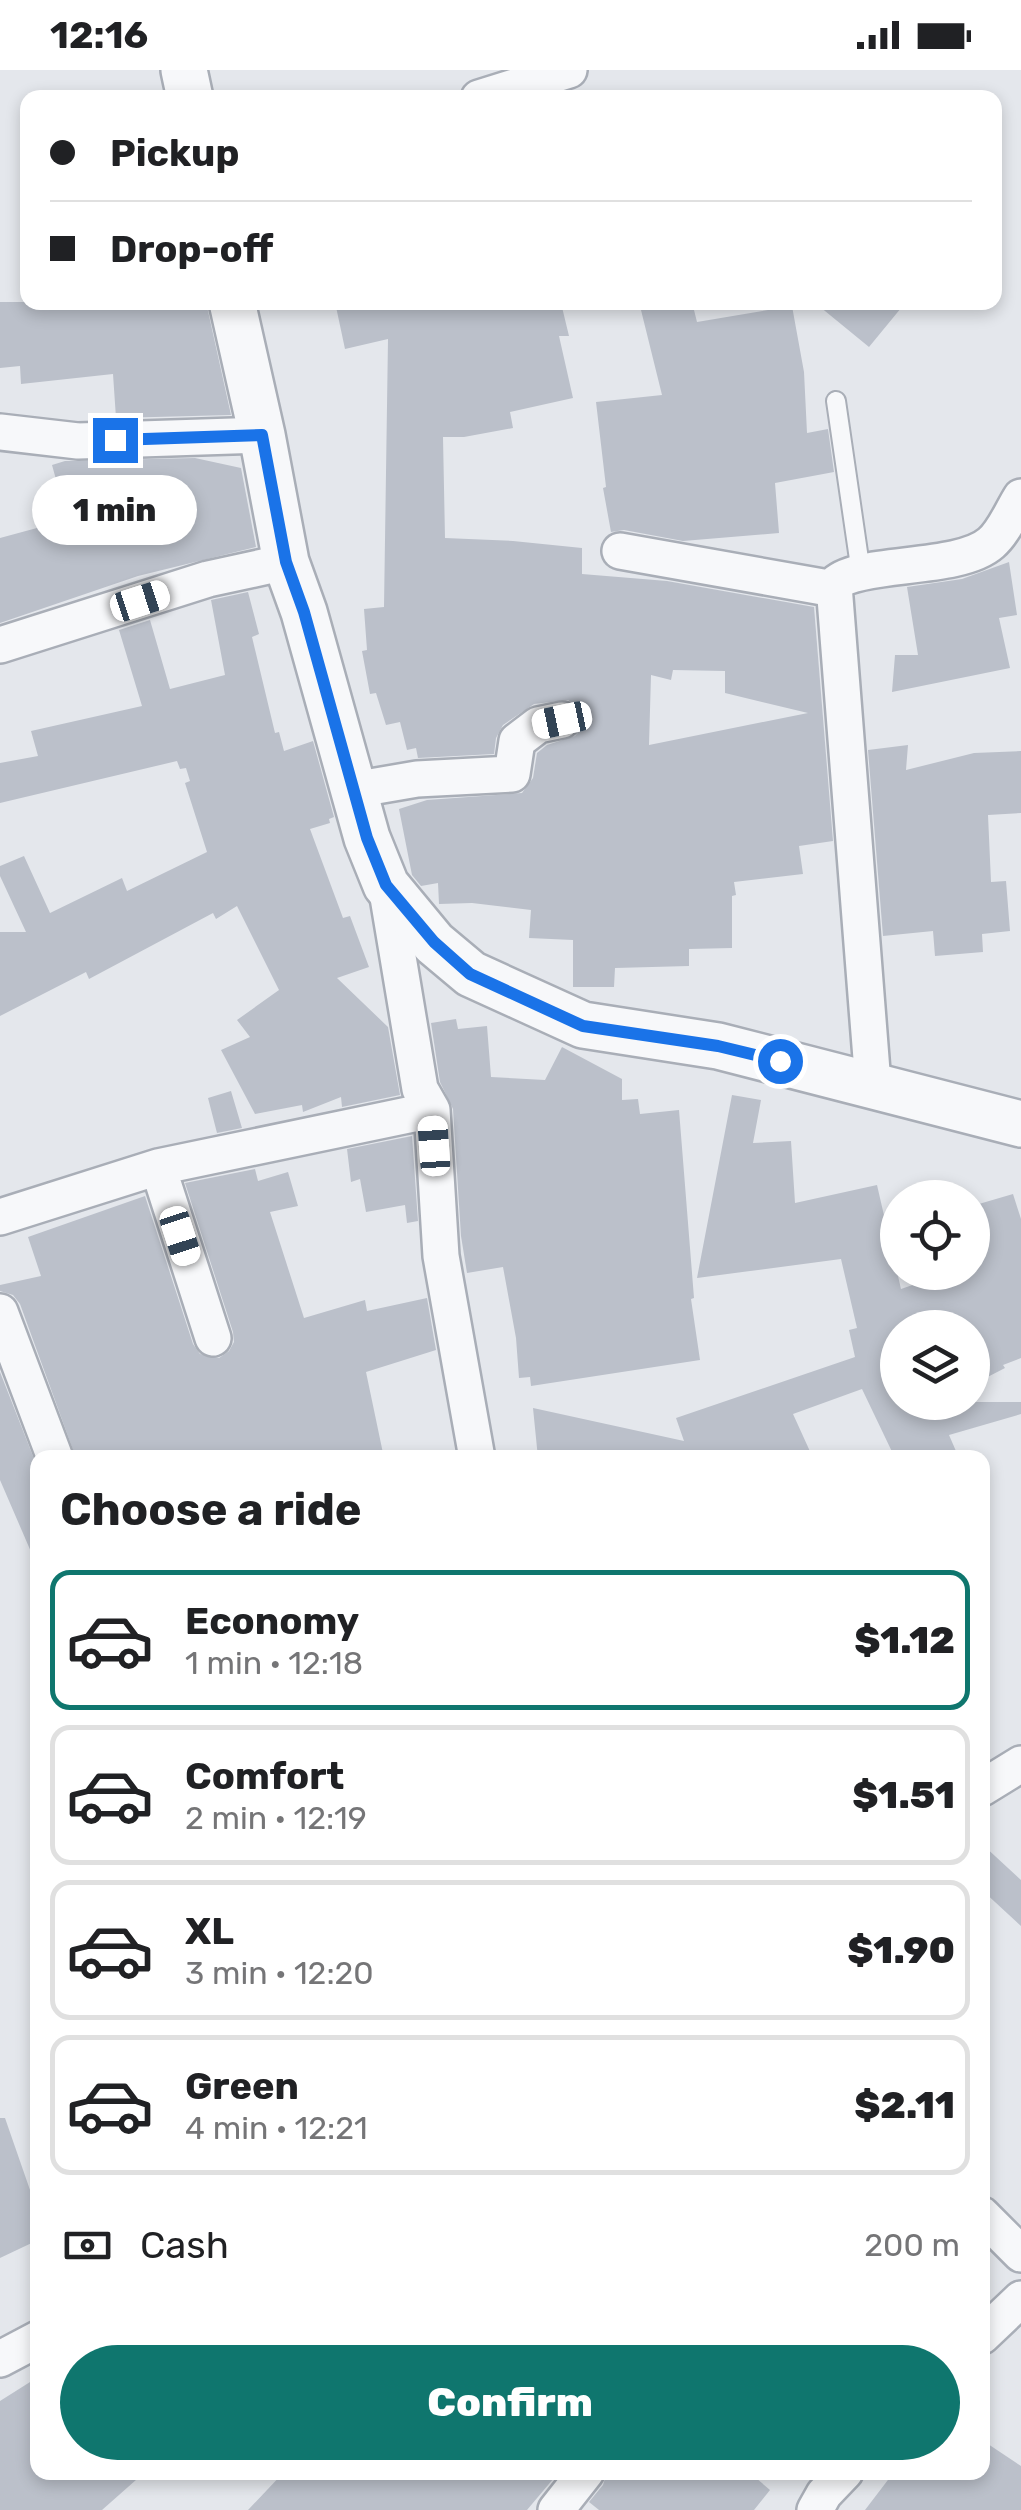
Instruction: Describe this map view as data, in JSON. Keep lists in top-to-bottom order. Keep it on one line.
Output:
{"page":{"status":"12:16","banner":["Pickup","Drop-off"],"bubble":"1 min","heading":"Choose a ride","list":[{"name":"Economy","note":"1 min · 12:18","value":"$1.12"},{"name":"Comfort","note":"2 min · 12:19","value":"$1.51"},{"name":"XL","note":"3 min · 12:20","value":"$1.90"},{"name":"Green","note":"4 min · 12:21","value":"$2.11"}],"pay":["Cash","200 m"],"buttons":"Confirm"}}
